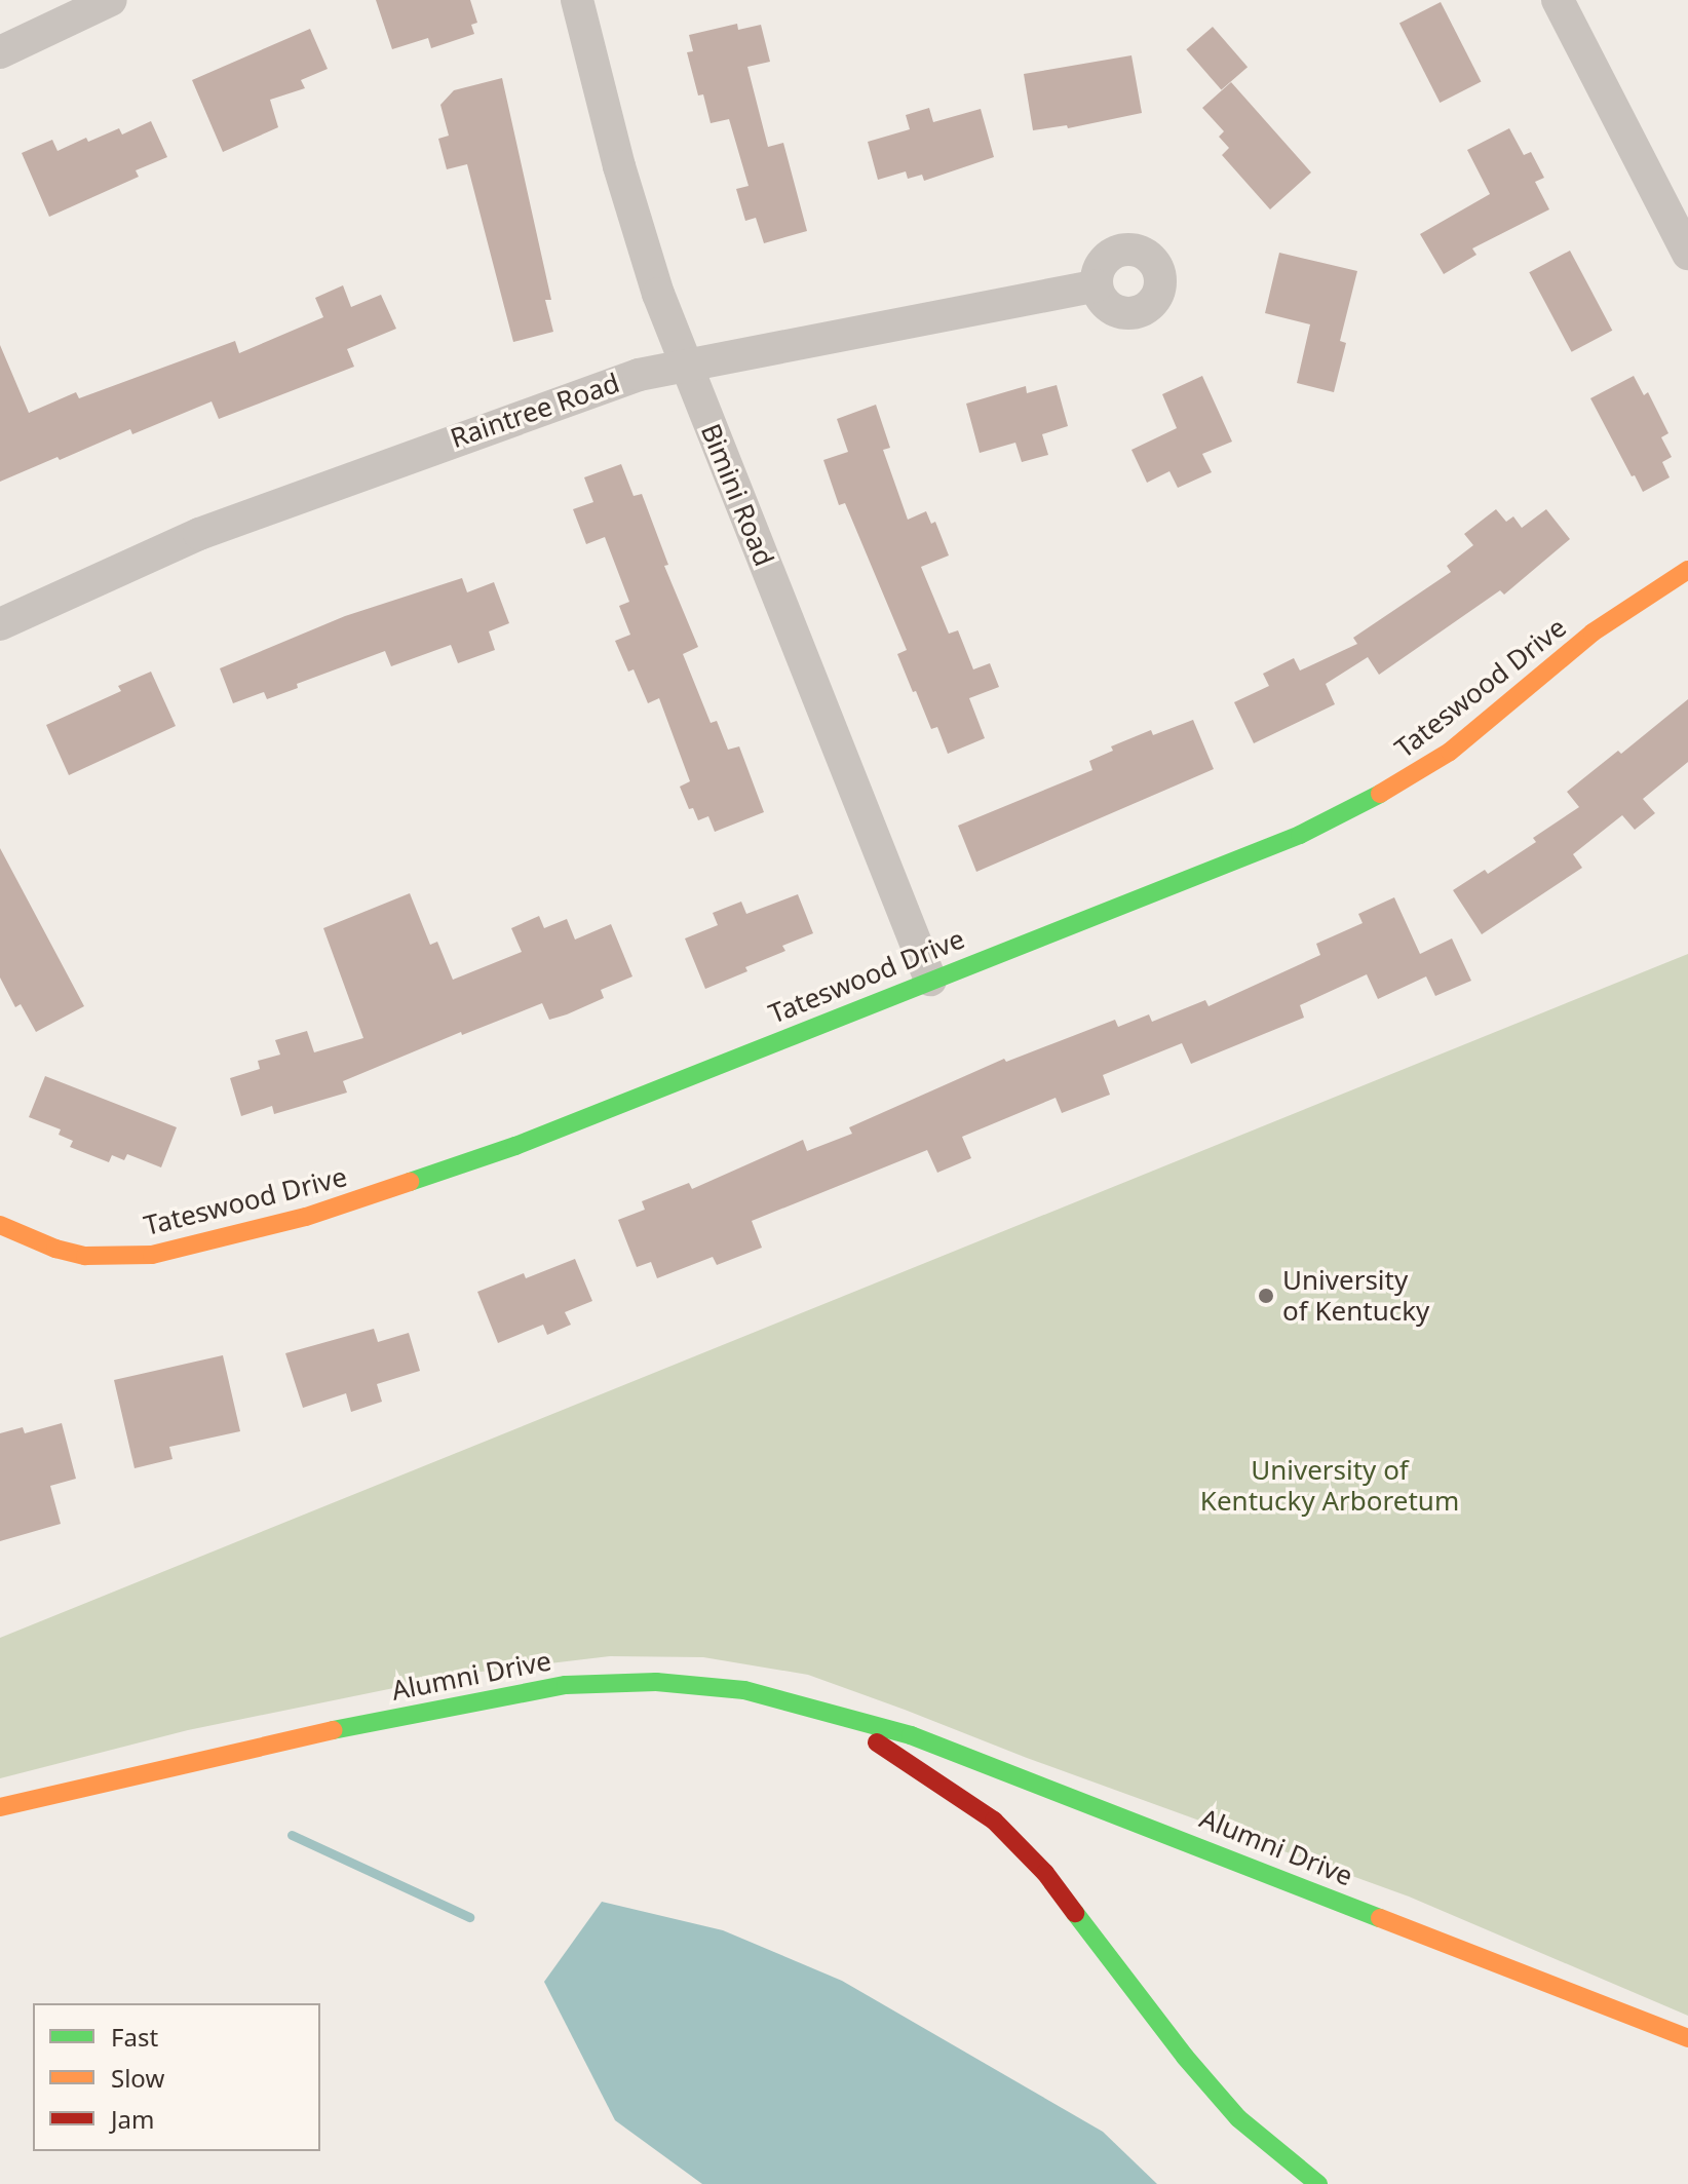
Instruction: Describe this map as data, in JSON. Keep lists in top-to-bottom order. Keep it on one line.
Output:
{"streets":{"main road":["Tateswood Drive","Alumni Drive"],"street":["Raintree Road","Bimini Road"]},"crossings":[["Raintree Road","Bimini Road"],["Bimini Road","Tateswood Drive"]],"parks":["University of Kentucky Arboretum"],"places":["University of Kentucky"],"legend":["Fast","Slow","Jam"]}
